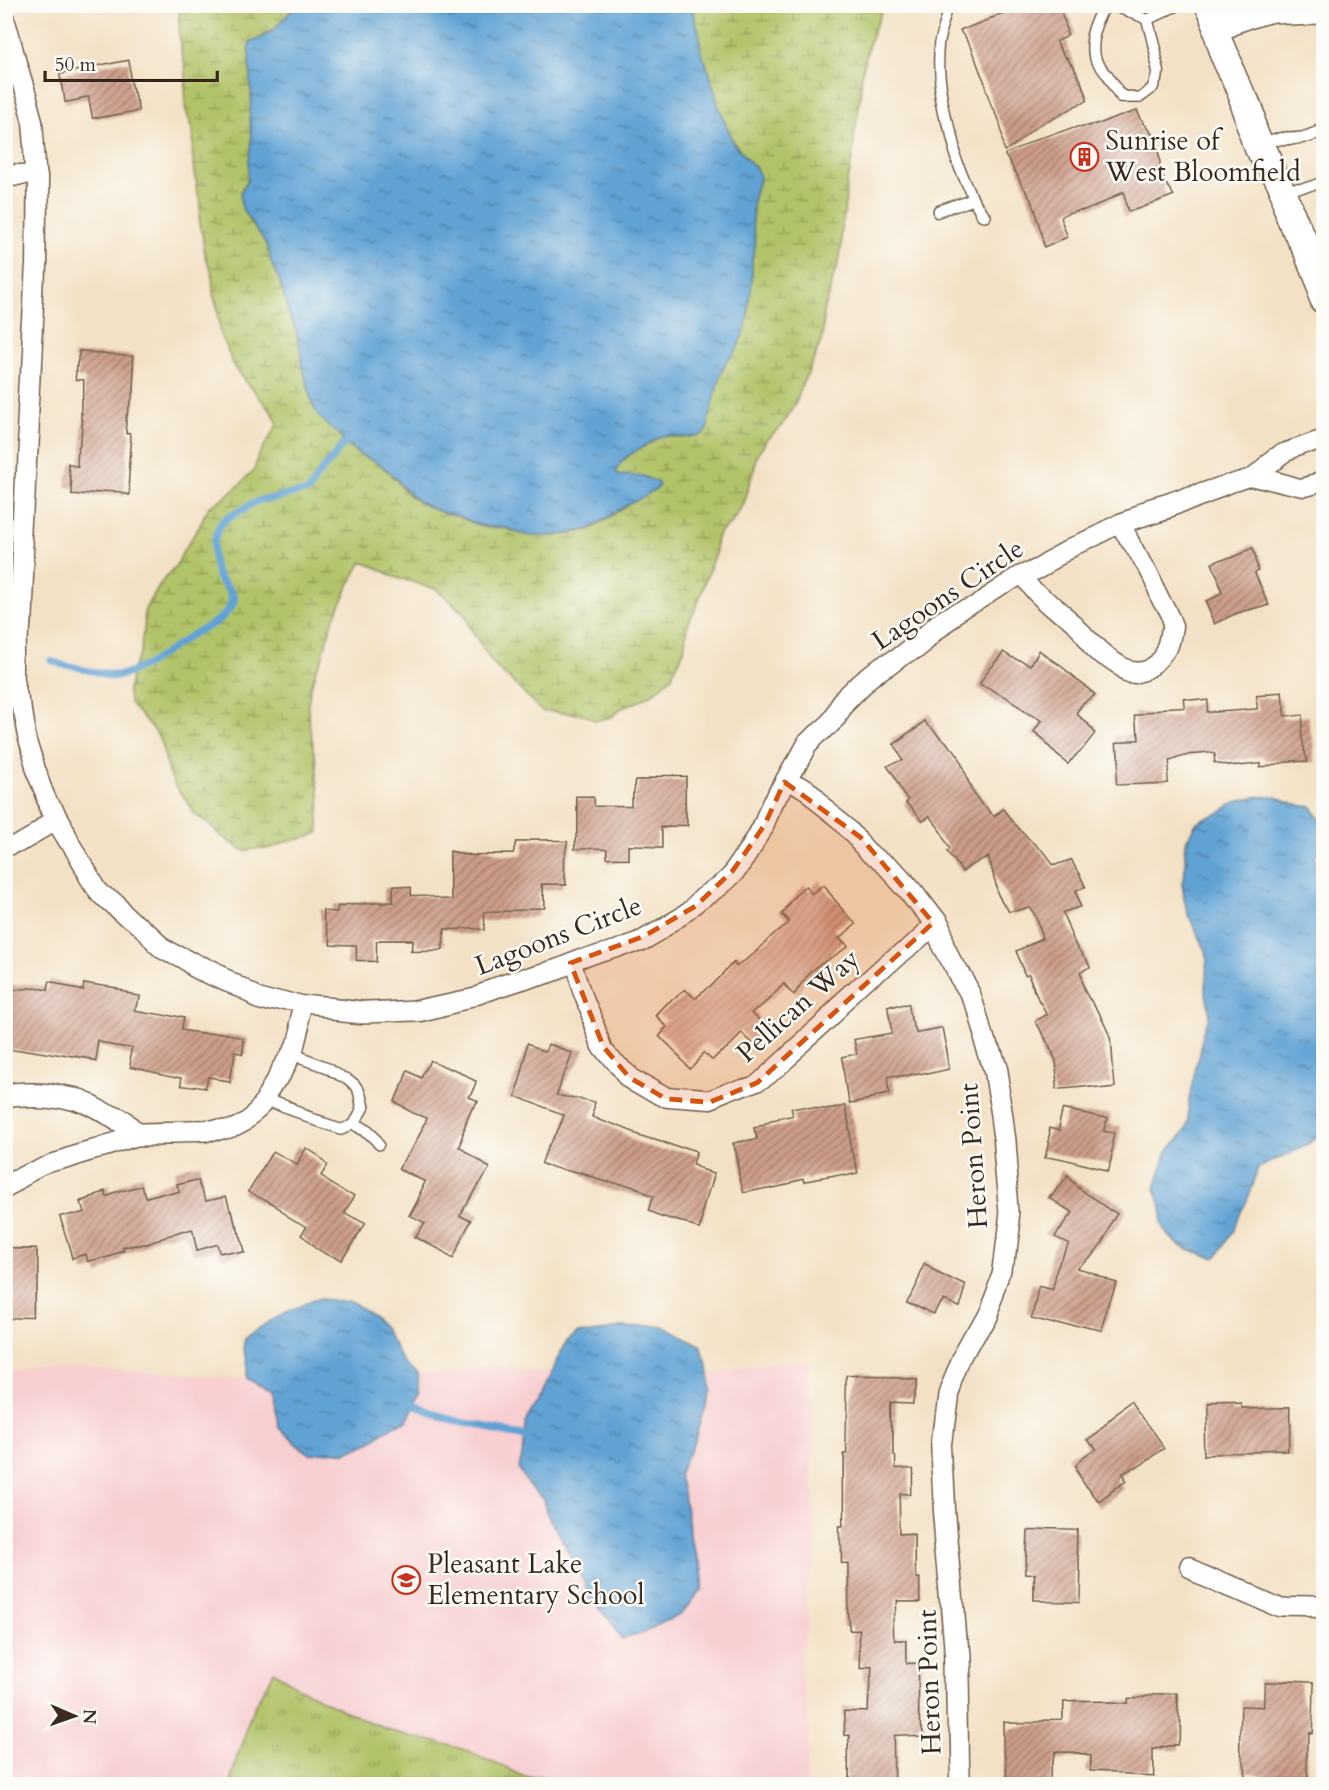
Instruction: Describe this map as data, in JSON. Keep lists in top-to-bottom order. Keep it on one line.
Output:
{"streets":{"street":["Lagoons Circle","Pellican Way","Heron Point"]},"crossings":[["Lagoons Circle","Pellican Way"],["Lagoons Circle","Heron Point"],["Pellican Way","Heron Point"]],"places":{"building":["Sunrise of West Bloomfield"],"school or university":["Pleasant Lake Elementary School"]},"scale_bar":"50 m","north":"right"}
